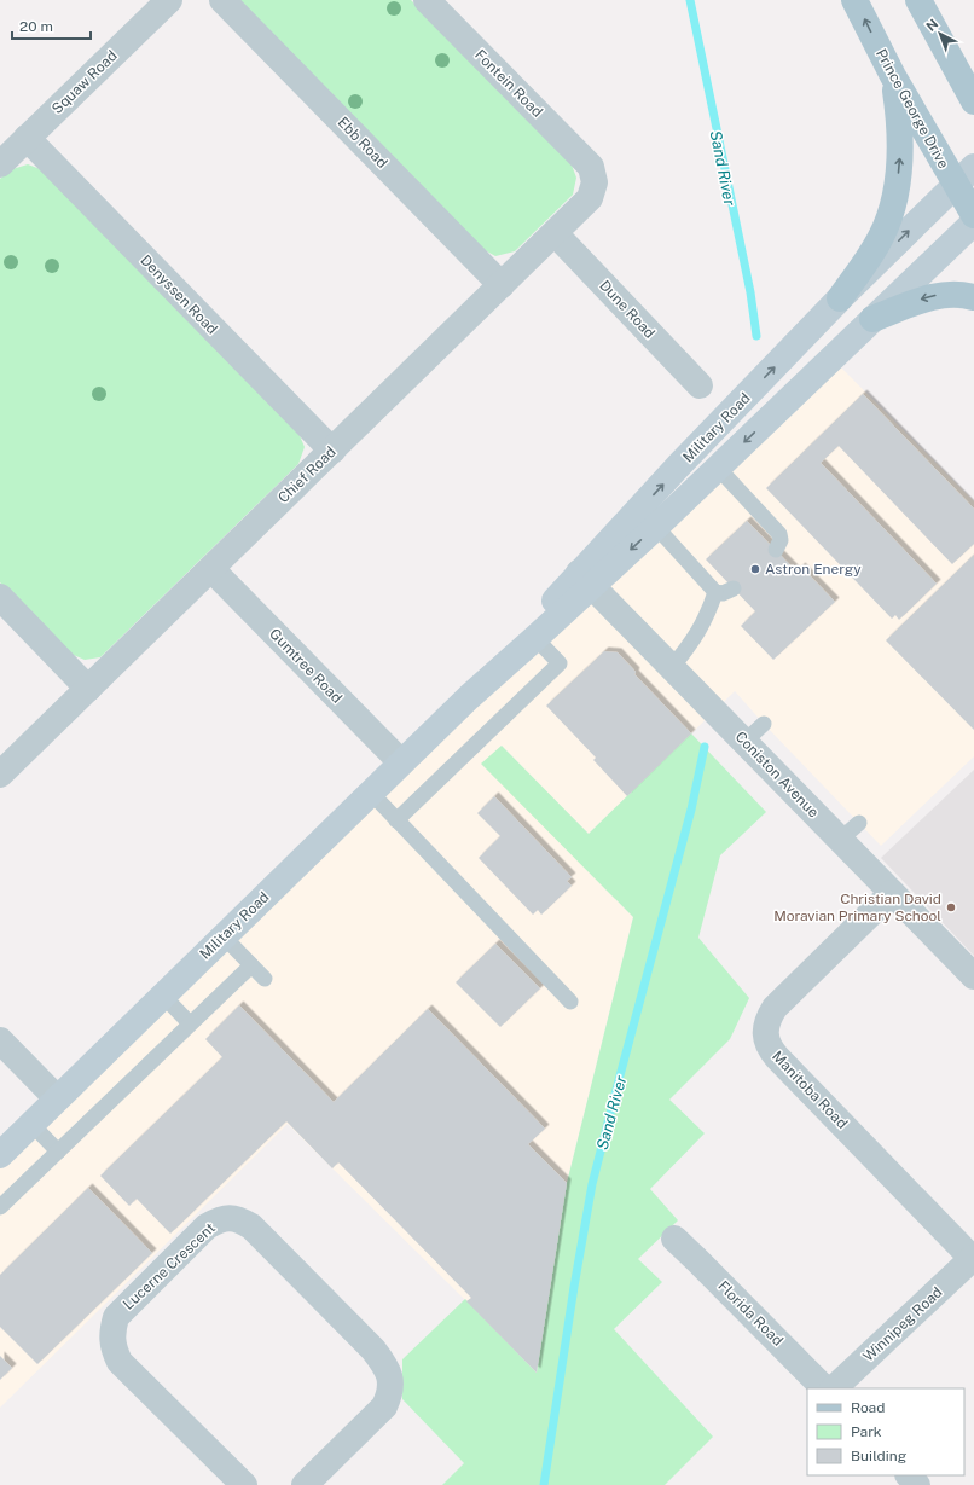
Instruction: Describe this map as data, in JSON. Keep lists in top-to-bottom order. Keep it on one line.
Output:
{"streets":{"main road":["Prince George Drive","Military Road"],"street":["Squaw Road","Fontein Road","Ebb Road","Denyssen Road","Dune Road","Chief Road","Gumtree Road","Coniston Avenue","Manitoba Road","Lucerne Crescent","Florida Road","Winnipeg Road"]},"crossings":[["Squaw Road","Denyssen Road"],["Fontein Road","Chief Road"],["Prince George Drive","Military Road"],["Ebb Road","Chief Road"],["Denyssen Road","Chief Road"],["Dune Road","Chief Road"],["Military Road","Gumtree Road"],["Military Road","Coniston Avenue"],["Chief Road","Gumtree Road"],["Coniston Avenue","Manitoba Road"],["Manitoba Road","Winnipeg Road"]],"water":["Sand River"],"places":["Astron Energy","Christian David Moravian Primary School"],"legend":["Road","Park","Building"],"scale_bar":"20 m","north":"top left"}
